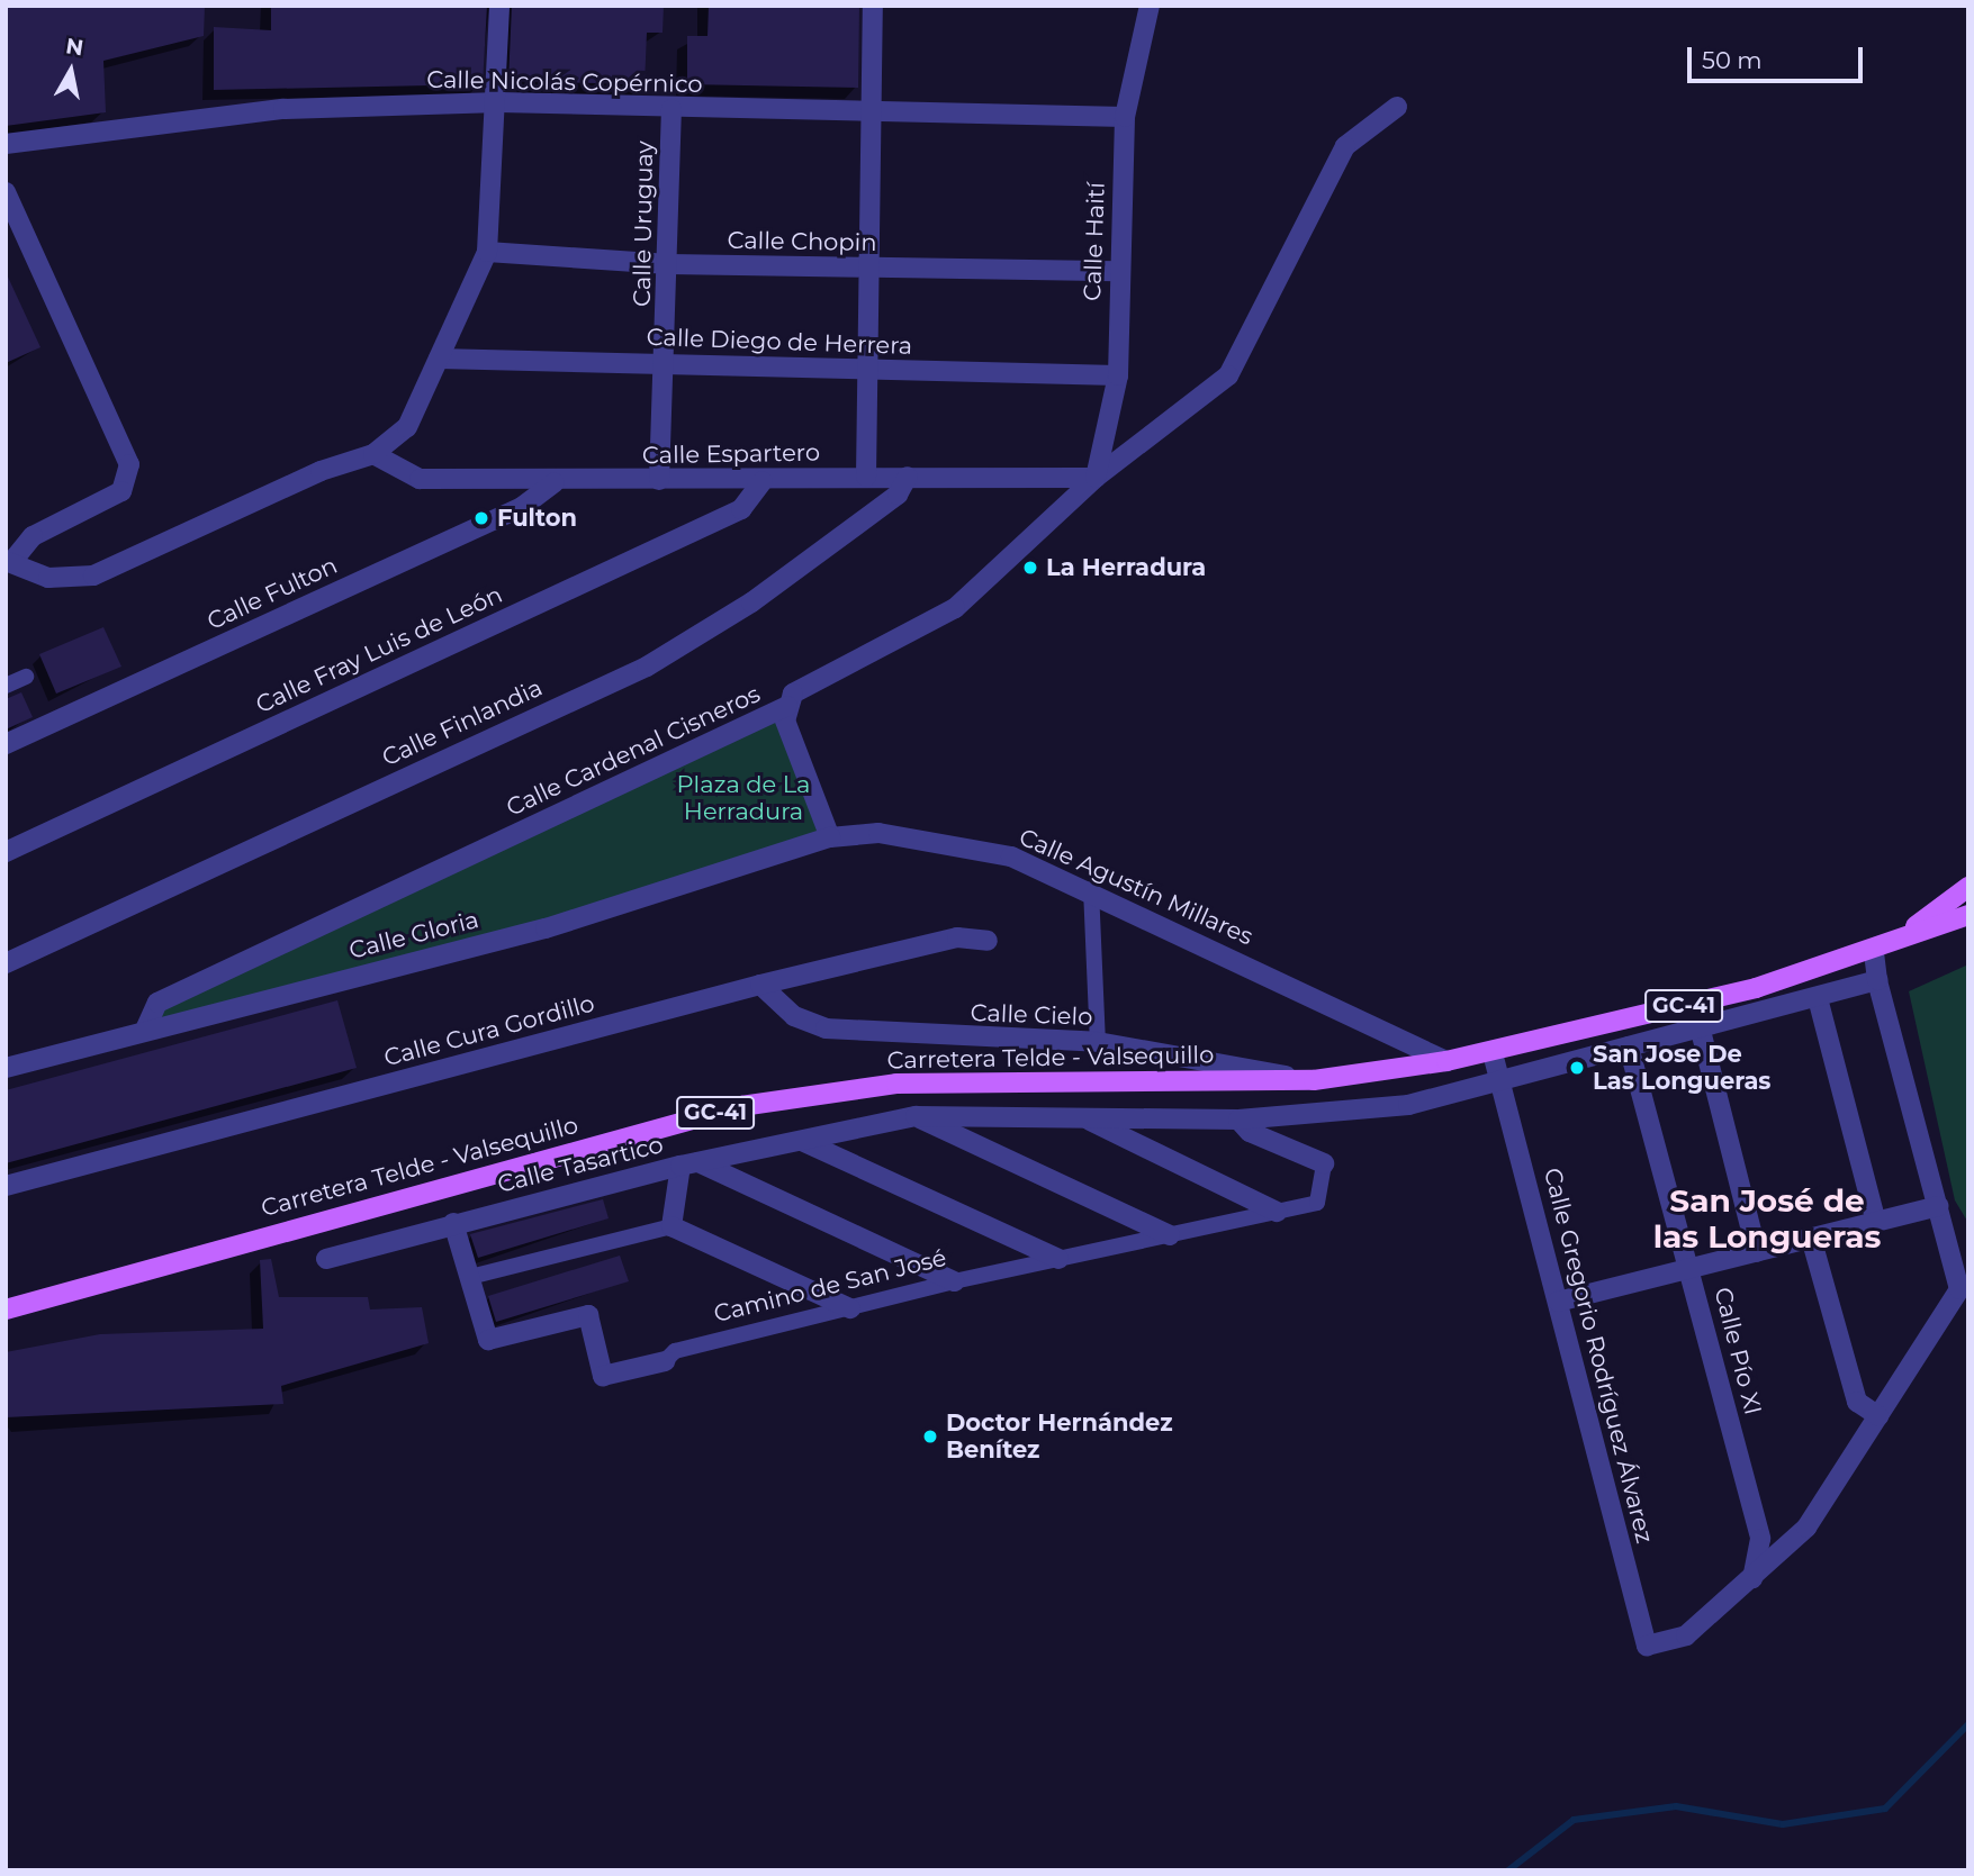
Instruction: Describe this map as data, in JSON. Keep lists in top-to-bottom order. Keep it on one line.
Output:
{"streets":{"main road":["GC-41","Carretera Telde - Valsequillo"],"street":["Calle Nicolás Copérnico","Calle Uruguay","Calle Chopin","Calle Haití","Calle Diego de Herrera","Calle Espartero","Calle Fulton","Calle Fray Luis de León","Calle Finlandia","Calle Cardenal Cisneros","Calle Agustín Millares","Calle Gloria","Calle Cielo","Calle Cura Gordillo","Calle Tasartico","Camino de San José","Calle Pío XI","Calle Gregorio Rodríguez Álvarez"]},"crossings":[["Calle Nicolás Copérnico","Calle Uruguay"],["Calle Nicolás Copérnico","Calle Haití"],["Calle Uruguay","Calle Chopin"],["Calle Uruguay","Calle Diego de Herrera"],["Calle Uruguay","Calle Espartero"],["Calle Chopin","Calle Haití"],["Calle Haití","Calle Diego de Herrera"],["Calle Haití","Calle Espartero"],["Calle Haití","Calle Cardenal Cisneros"],["Calle Espartero","Calle Fulton"],["Calle Espartero","Calle Fray Luis de León"],["Calle Espartero","Calle Finlandia"],["Calle Espartero","Calle Cardenal Cisneros"],["Calle Cardenal Cisneros","Calle Gloria"],["Calle Agustín Millares","Calle Gloria"],["Calle Agustín Millares","Carretera Telde - Valsequillo"],["Calle Cielo","Calle Cura Gordillo"],["Calle Cielo","Carretera Telde - Valsequillo"],["Carretera Telde - Valsequillo","Calle Gregorio Rodríguez Álvarez"],["Calle Tasartico","Camino de San José"],["Calle Tasartico","Calle Pío XI"],["Calle Tasartico","Calle Gregorio Rodríguez Álvarez"],["Calle Pío XI","Calle Gregorio Rodríguez Álvarez"]],"districts":["San José de las Longueras"],"parks":["Plaza de La Herradura"],"places":["Fulton","La Herradura","San Jose De Las Longueras","Doctor Hernández Benítez"],"scale_bar":"50 m","north":"top"}
